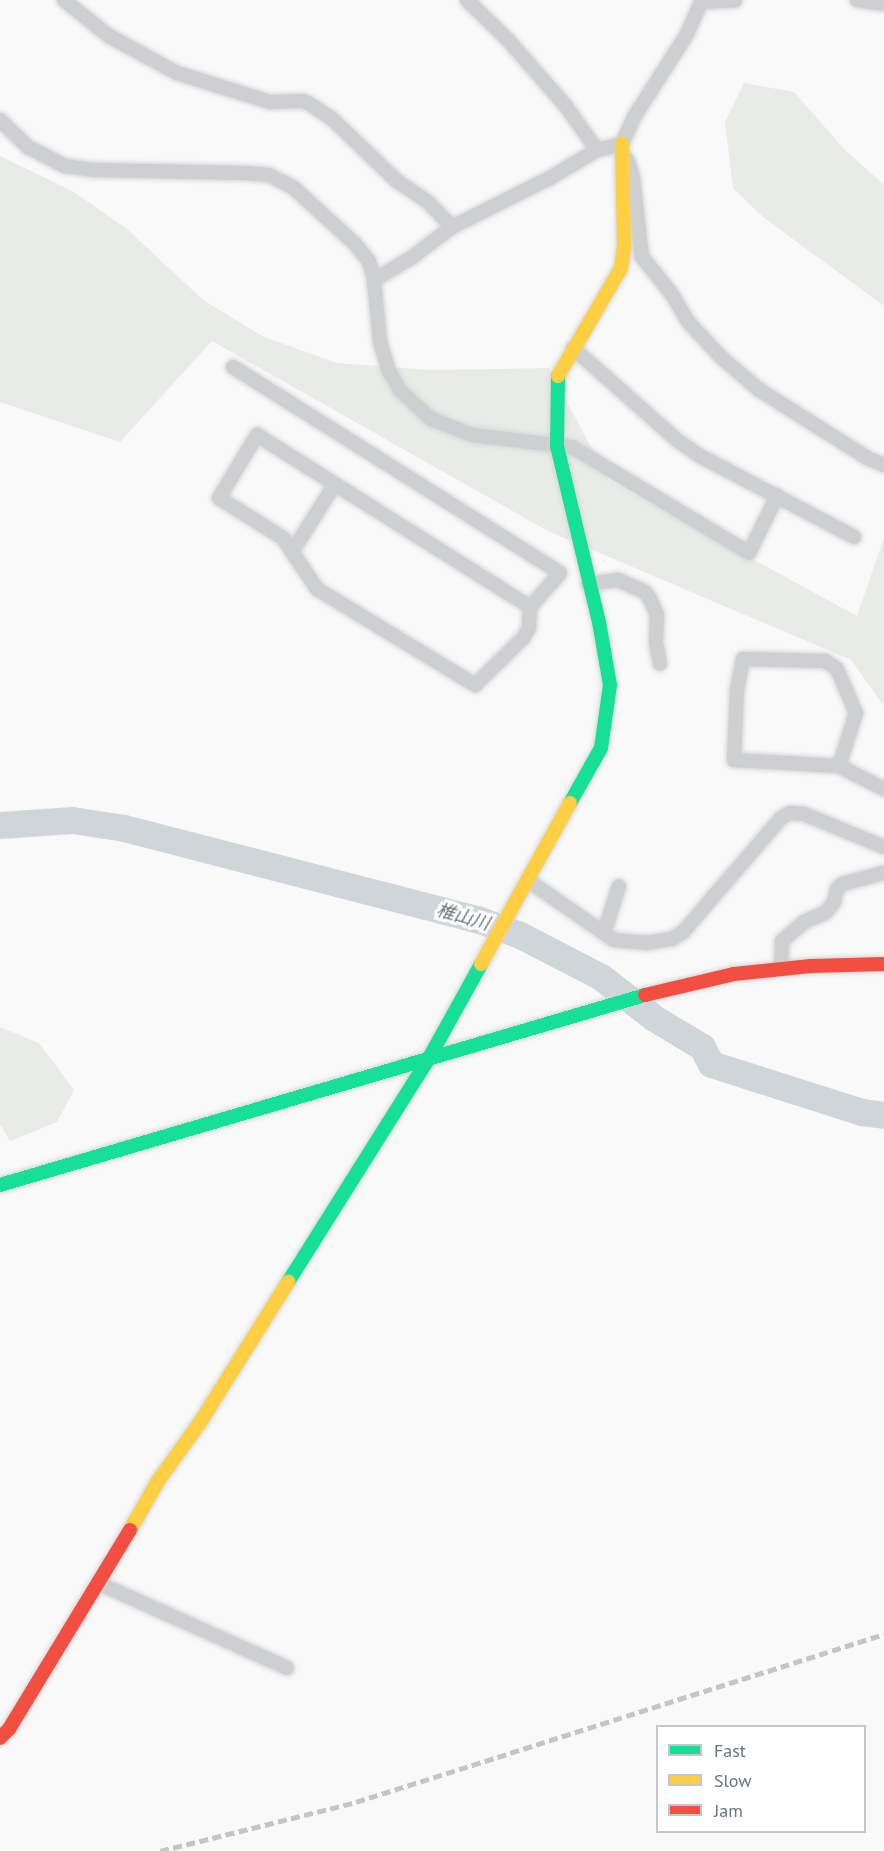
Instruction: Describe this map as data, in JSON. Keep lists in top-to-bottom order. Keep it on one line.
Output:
{"water":["椎山川"],"legend":["Fast","Slow","Jam"]}
